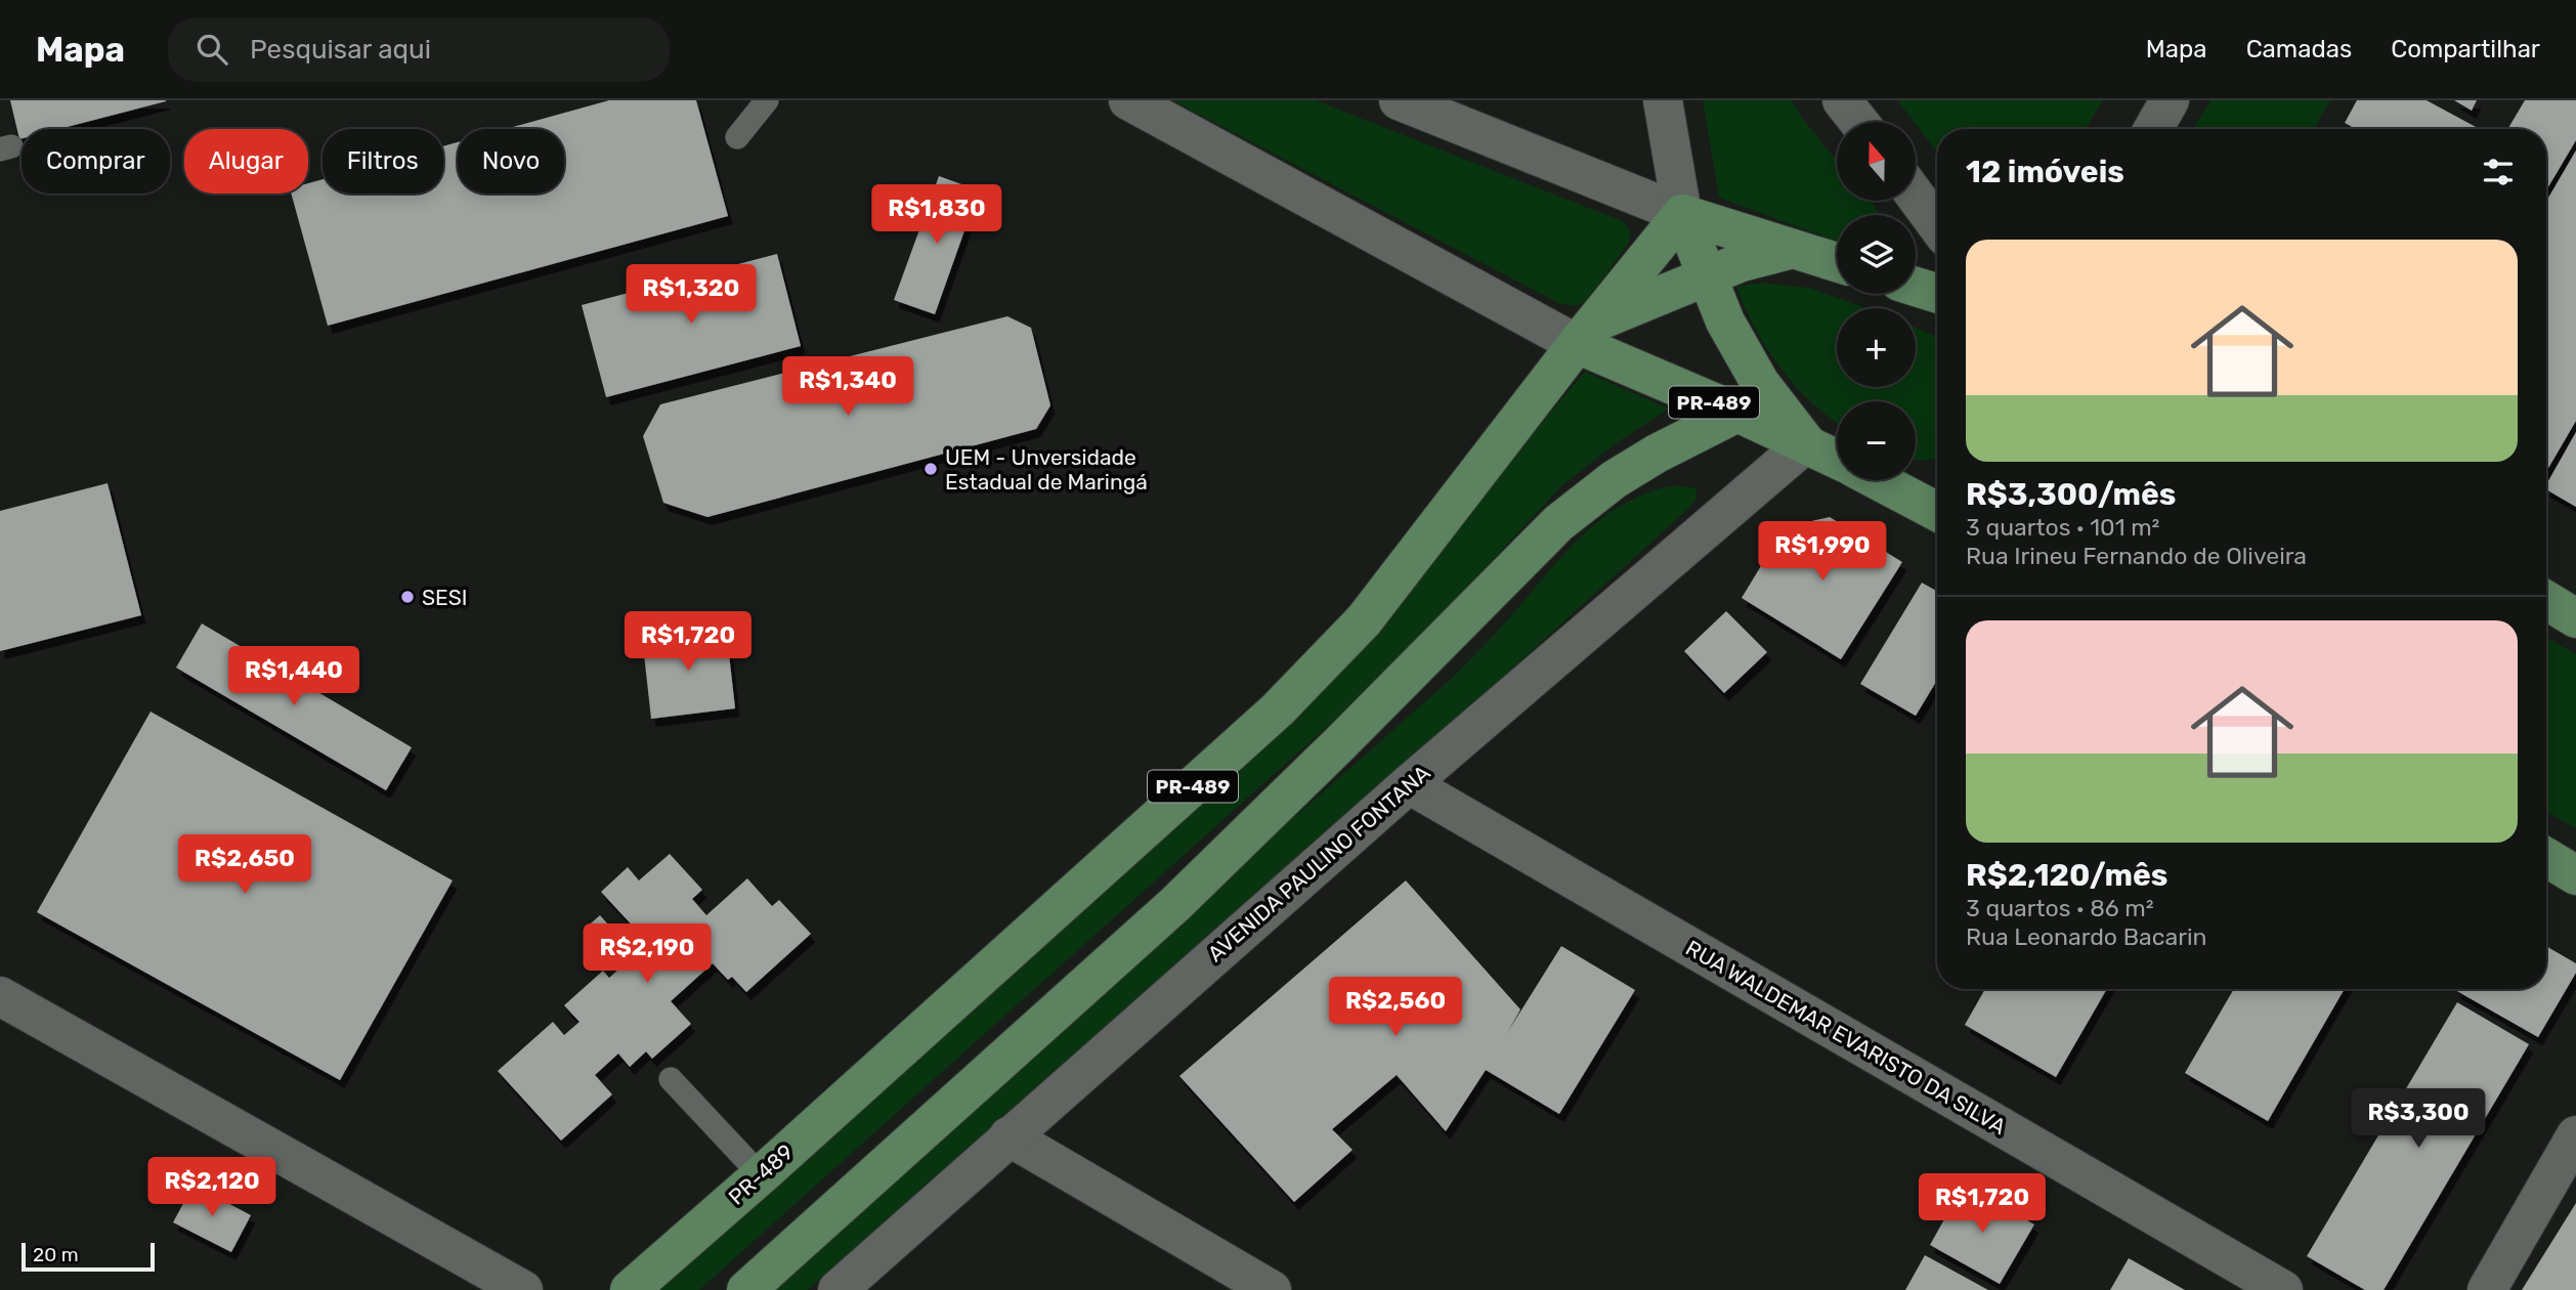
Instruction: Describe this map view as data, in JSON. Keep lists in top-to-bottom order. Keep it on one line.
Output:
{"streets":{"main road":["PR-489"],"street":["AVENIDA PAULINO FONTANA","RUA WALDEMAR EVARISTO DA SILVA"]},"crossings":[["PR-489","AVENIDA PAULINO FONTANA"],["AVENIDA PAULINO FONTANA","RUA WALDEMAR EVARISTO DA SILVA"]],"places":["UEM - Unversidade Estadual de Maringá","SESI"],"scale_bar":"20 m","north":"top","page":{"header":"Mapa","search":"Pesquisar aqui","nav":["Mapa","Camadas","Compartilhar"],"map_buttons":["+","−"],"chip":["Comprar","Alugar","Filtros","Novo"],"heading":"12 imóveis","price":["R$1,830","R$1,320","R$1,340","R$1,990","R$1,720","R$1,440","R$2,650","R$2,190","R$2,560","R$3,300","R$2,120","R$1,720"],"list":[{"name":"R$3,300/mês","note":"3 quartos · 101 m² · Rua Irineu Fernando de Oliveira"},{"name":"R$2,120/mês","note":"3 quartos · 86 m² · Rua Leonardo Bacarin"}],"scale":"20 m"}}
